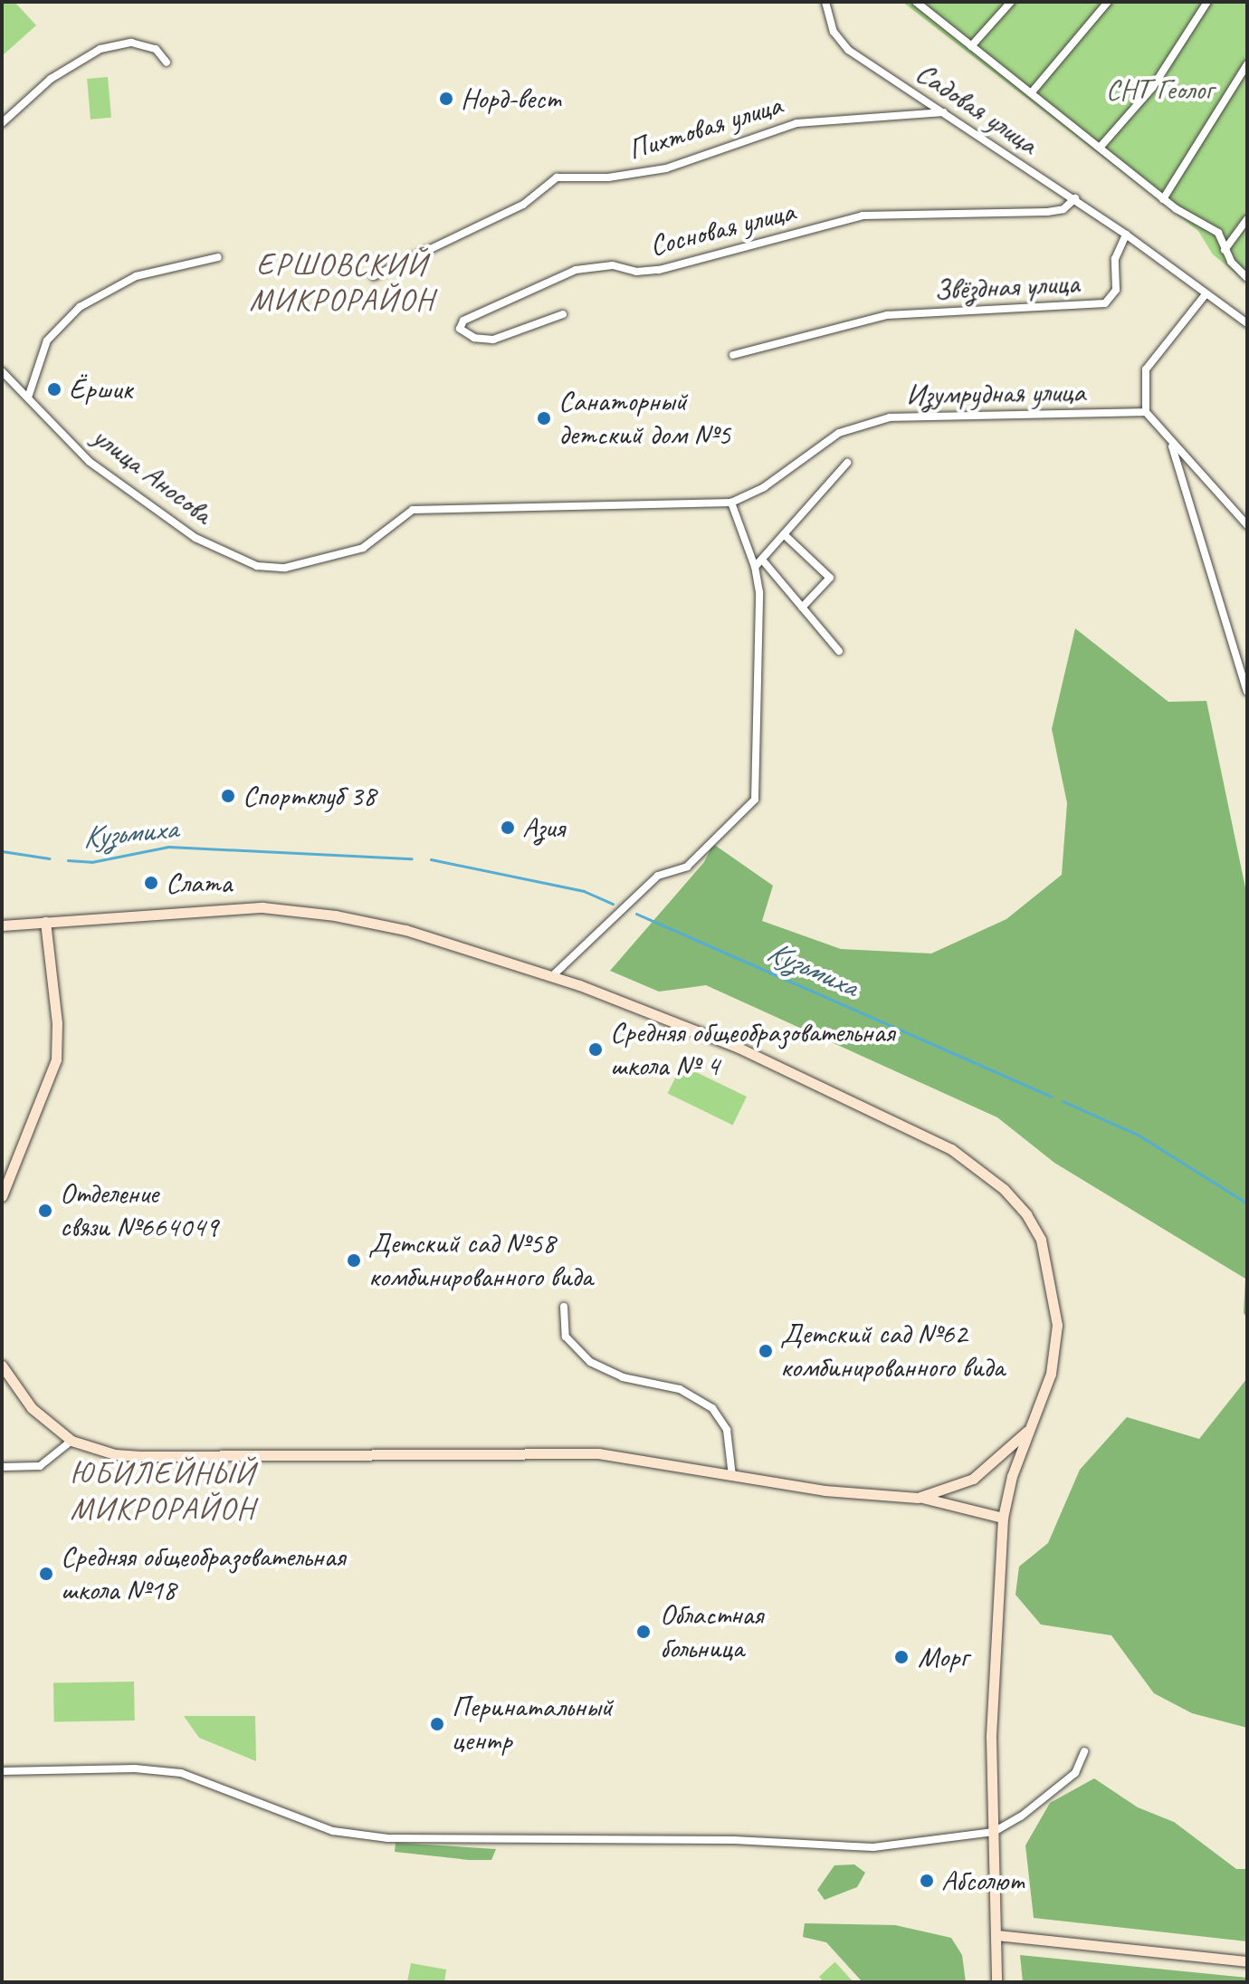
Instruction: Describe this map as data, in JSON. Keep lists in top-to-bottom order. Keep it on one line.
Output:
{"streets":{"street":["Садовая улица","Пихтовая улица","Сосновая улица","Звёздная улица","Изумрудная улица","улица Аносова"]},"crossings":[["Садовая улица","Пихтовая улица"],["Садовая улица","Сосновая улица"],["Садовая улица","Звёздная улица"],["Изумрудная улица","улица Аносова"]],"districts":["ЕРШОВСКИЙ МИКРОРАЙОН","ЮБИЛЕЙНЫЙ МИКРОРАЙОН"],"water":["Кузьмиха"],"parks":["СНТ Геолог"],"places":["Норд-вест","Ёршик","Санаторный детский дом №5","Спортклуб 38","Азия","Слата","Средняя общеобразовательная школа № 4","Отделение связи №664049","Детский сад №58 комбинированного вида","Детский сад №62 комбинированного вида","Средняя общеобразовательная школа №18","Областная больница","Морг","Перинатальный центр","Абсолют"]}
